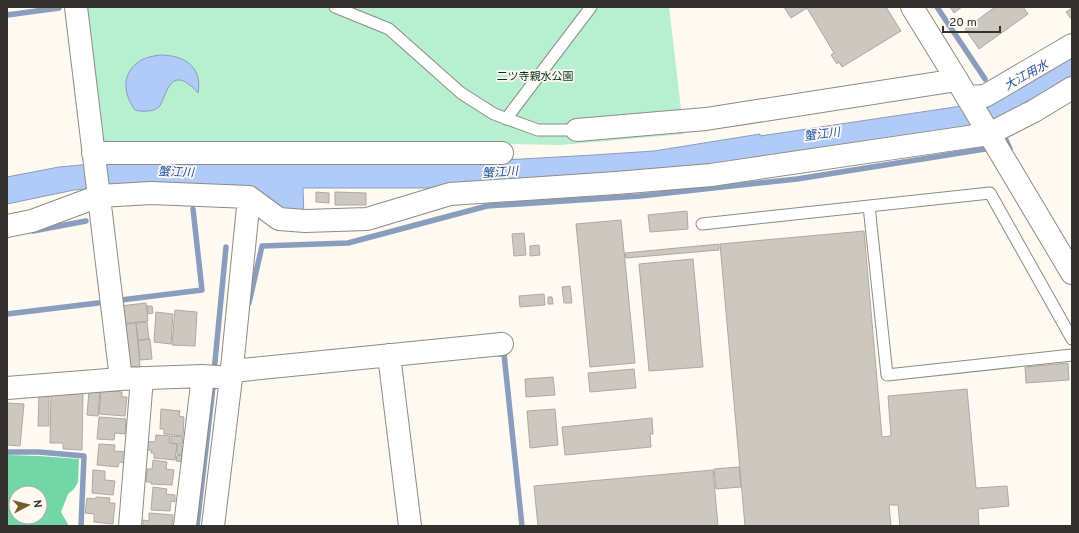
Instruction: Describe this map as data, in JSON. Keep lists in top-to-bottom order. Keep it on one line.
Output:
{"water":["大江用水","蟹江川"],"parks":["二ツ寺親水公園"],"scale_bar":"20 m","north":"right"}
